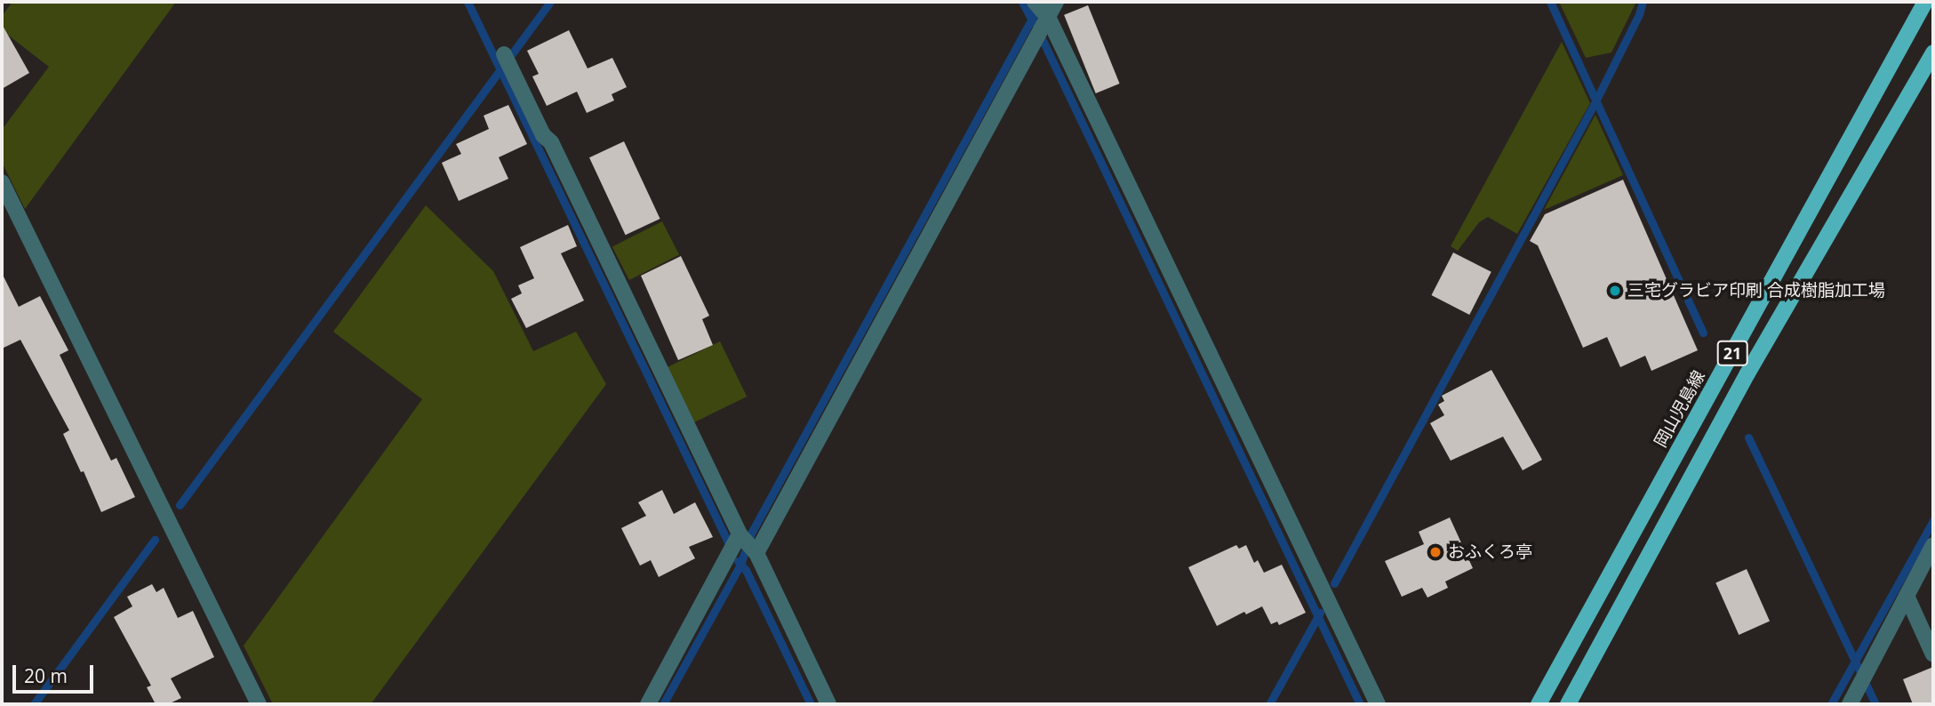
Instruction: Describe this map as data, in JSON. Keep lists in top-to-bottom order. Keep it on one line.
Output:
{"streets":{"main road":["21","岡山児島線"]},"places":["三宅グラビア印刷 合成樹脂加工場","おふくろ亭"],"scale_bar":"20 m"}
